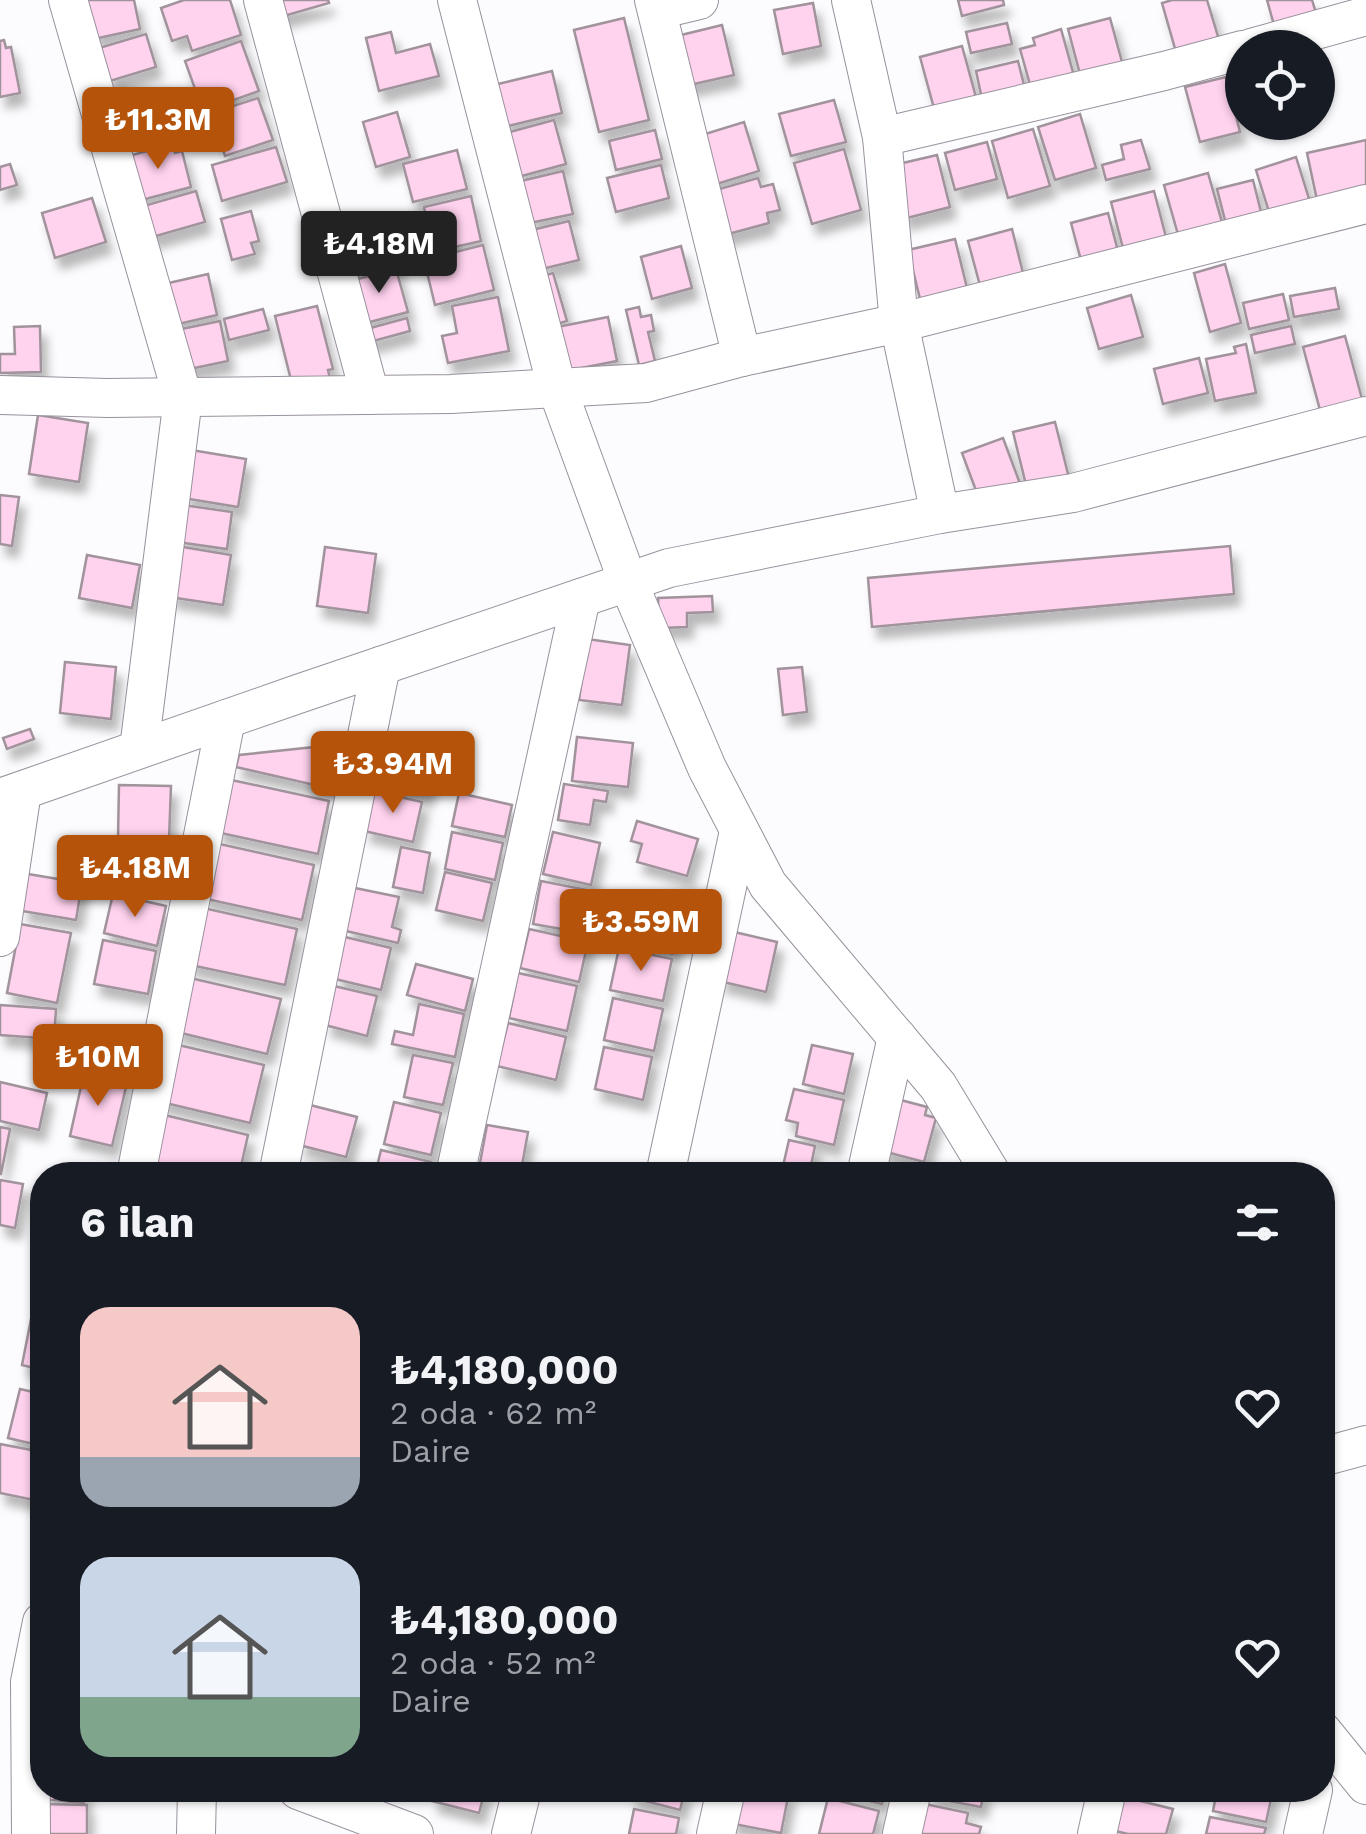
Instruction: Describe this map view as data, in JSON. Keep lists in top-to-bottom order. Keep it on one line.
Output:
{"page":{"price":["₺11.3M","₺4.18M","₺3.94M","₺4.18M","₺3.59M","₺10M"],"heading":"6 ilan","list":[{"name":"₺4,180,000","note":"2 oda · 62 m² · Daire"},{"name":"₺4,180,000","note":"2 oda · 52 m² · Daire"}]}}
